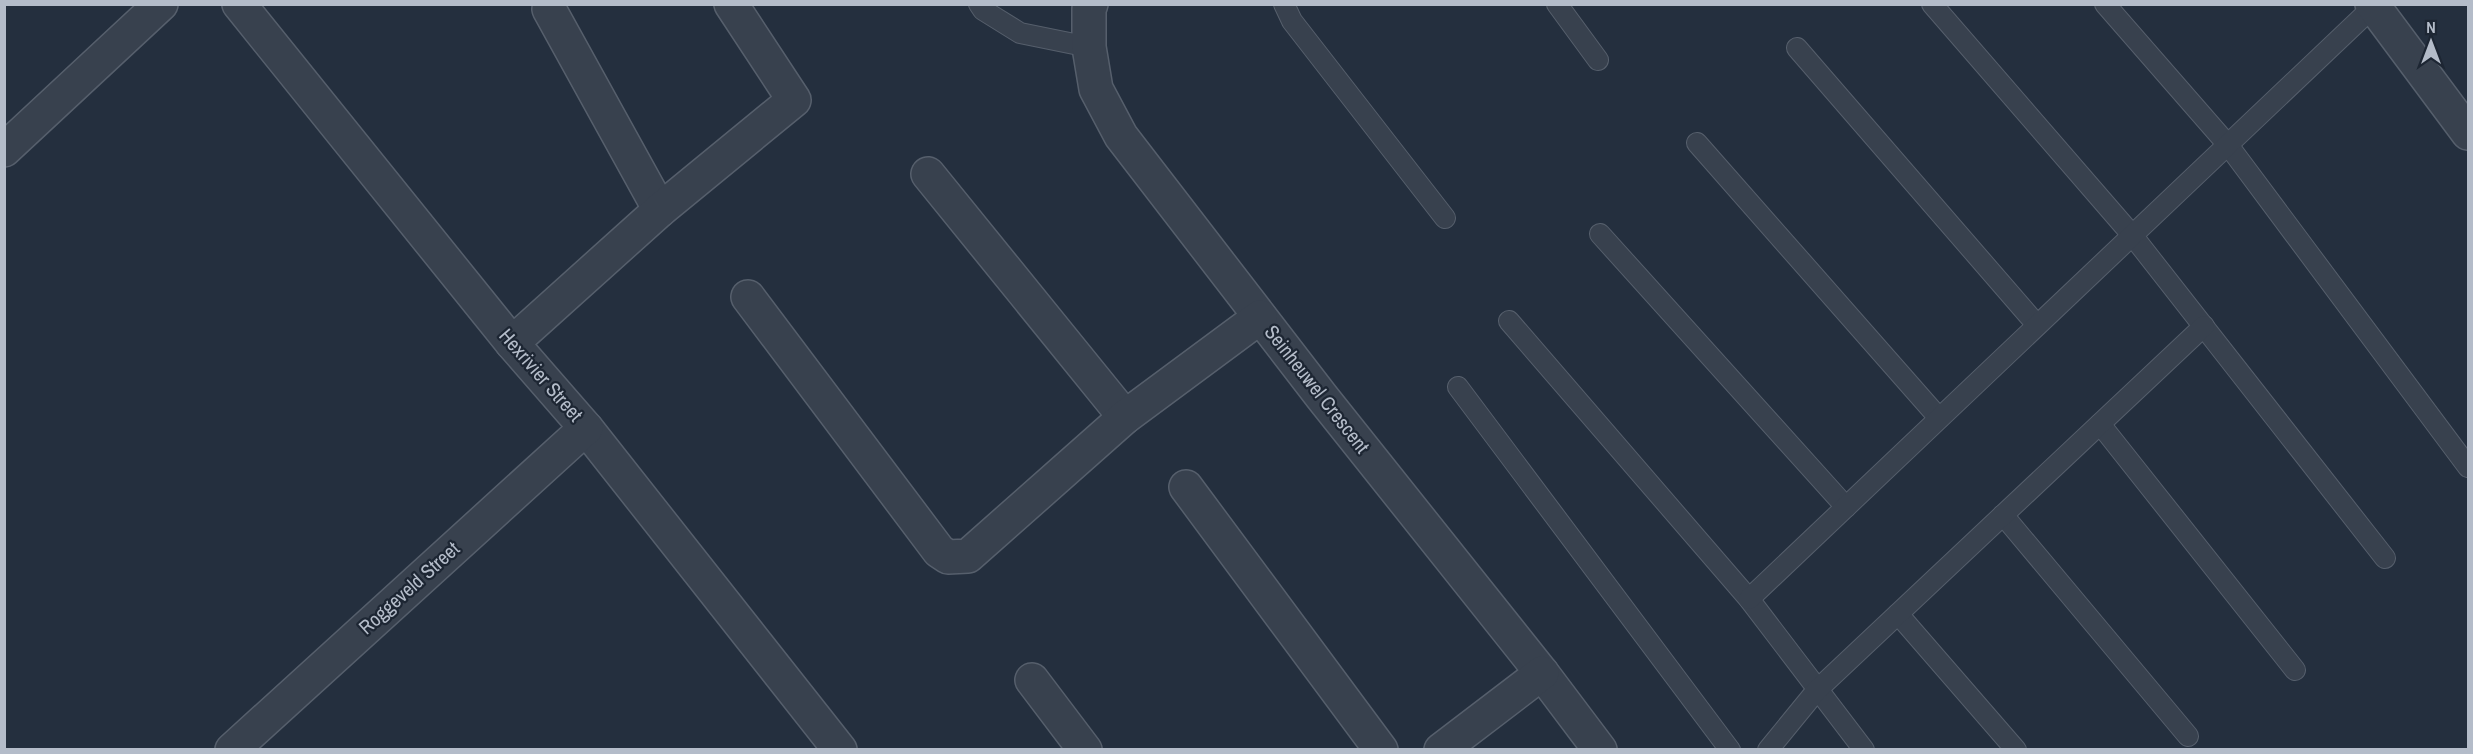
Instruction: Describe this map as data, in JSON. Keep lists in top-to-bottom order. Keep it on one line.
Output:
{"streets":{"street":["Hexrivier Street","Seinheuwel Crescent","Roggeveld Street"]},"crossings":[["Hexrivier Street","Roggeveld Street"]],"north":"top"}
